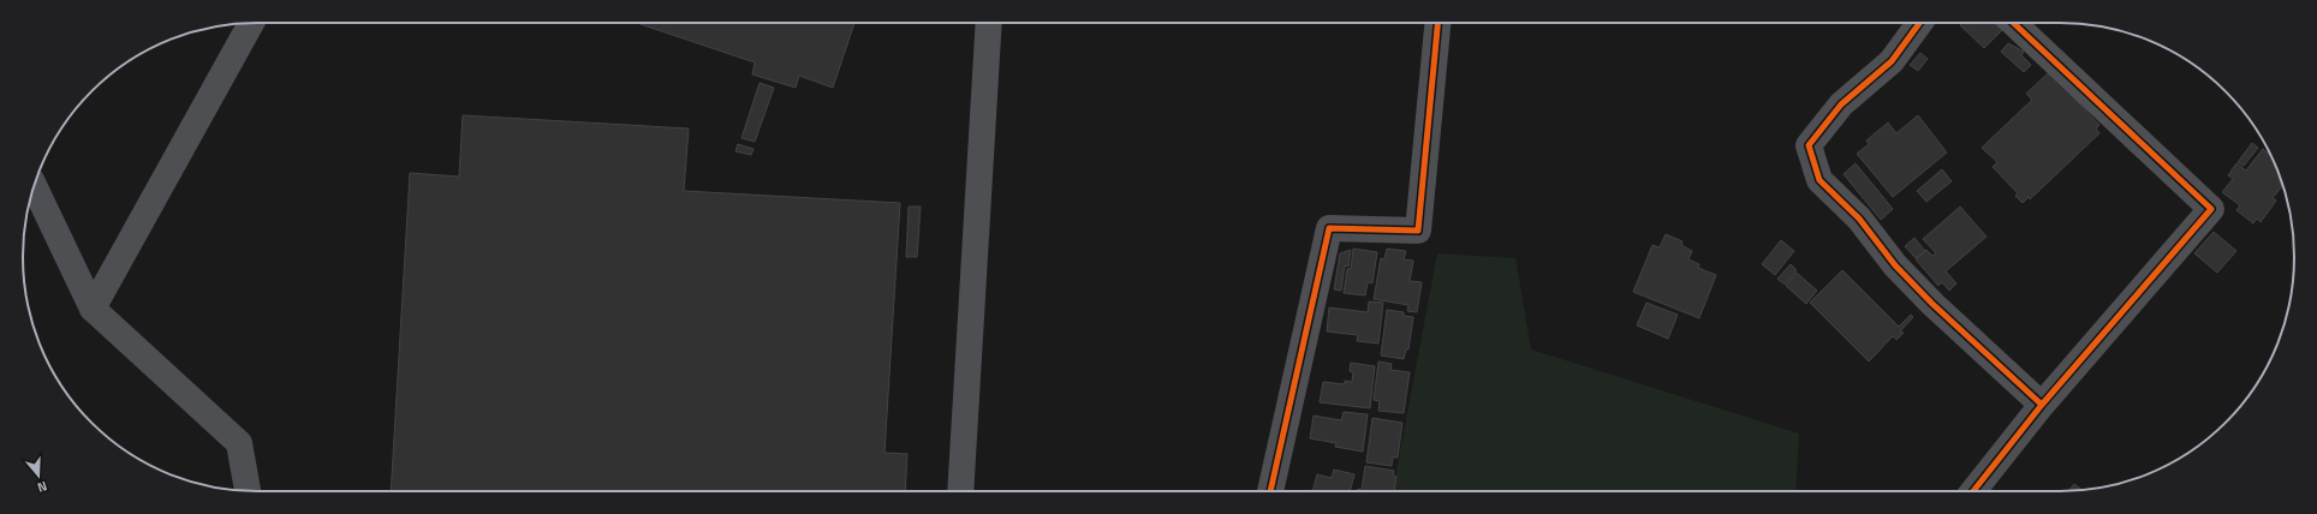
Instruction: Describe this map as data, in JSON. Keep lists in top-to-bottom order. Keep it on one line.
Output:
{"north":"bottom"}
